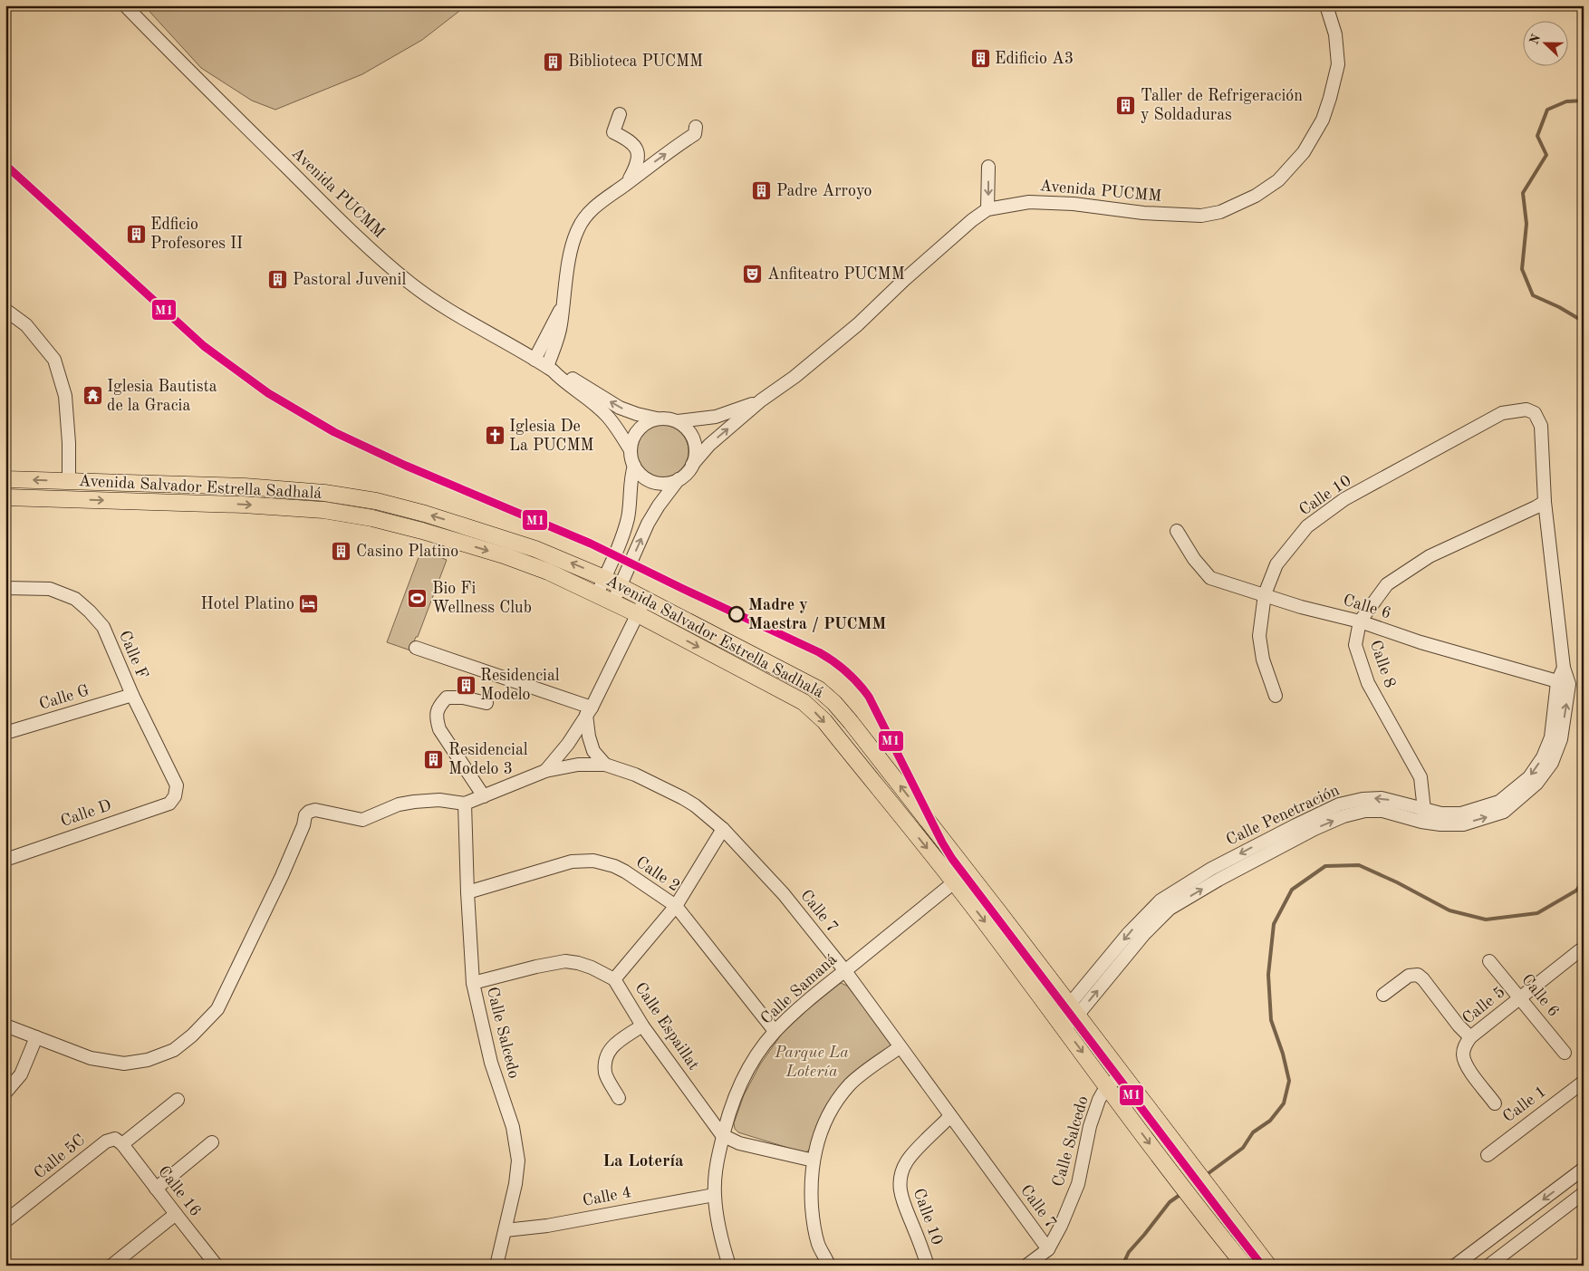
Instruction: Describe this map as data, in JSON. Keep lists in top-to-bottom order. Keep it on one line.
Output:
{"streets":{"main road":["Avenida Salvador Estrella Sadhalá"],"street":["Avenida PUCMM","Calle 10","Calle 6","Calle F","Calle 8","Calle G","Calle D","Calle Penetración","Calle 2","Calle 7","Calle Samaná","Calle 5","Calle Espaillat","Calle Salcedo","Calle 1","Calle 5C","Calle 16","Calle 4"]},"crossings":[["Avenida Salvador Estrella Sadhalá","Calle Penetración"],["Avenida Salvador Estrella Sadhalá","Calle Samaná"],["Avenida Salvador Estrella Sadhalá","Calle Salcedo"],["Calle 10","Calle 6"],["Calle 10","Calle Penetración"],["Calle 10","Calle 7"],["Calle 6","Calle 8"],["Calle 6","Calle Penetración"],["Calle 6","Calle 5"],["Calle F","Calle G"],["Calle F","Calle D"],["Calle 8","Calle Penetración"],["Calle 2","Calle Samaná"],["Calle 2","Calle Salcedo"],["Calle 7","Calle Samaná"],["Calle 7","Calle Salcedo"],["Calle Samaná","Calle Espaillat"],["Calle Samaná","Calle 4"],["Calle Espaillat","Calle Salcedo"],["Calle Salcedo","Calle 4"],["Calle 5C","Calle 16"]],"districts":["La Lotería"],"parks":["Parque La Lotería"],"places":{"building":["Edificio A3","Biblioteca PUCMM","Taller de Refrigeración y Soldaduras","Padre Arroyo","Edficio Profesores II","Pastoral Juvenil","Casino Platino","Residencial Modelo","Residencial Modelo 3"],"theatre":["Anfiteatro PUCMM"],"temple":["Iglesia Bautista de la Gracia"],"church":["Iglesia De La PUCMM"],"sports":["Bio Fi Wellness Club"],"hotel":["Hotel Platino"],"other":["Madre y Maestra / PUCMM"]},"lines":["transit line M1"],"north":"left"}
